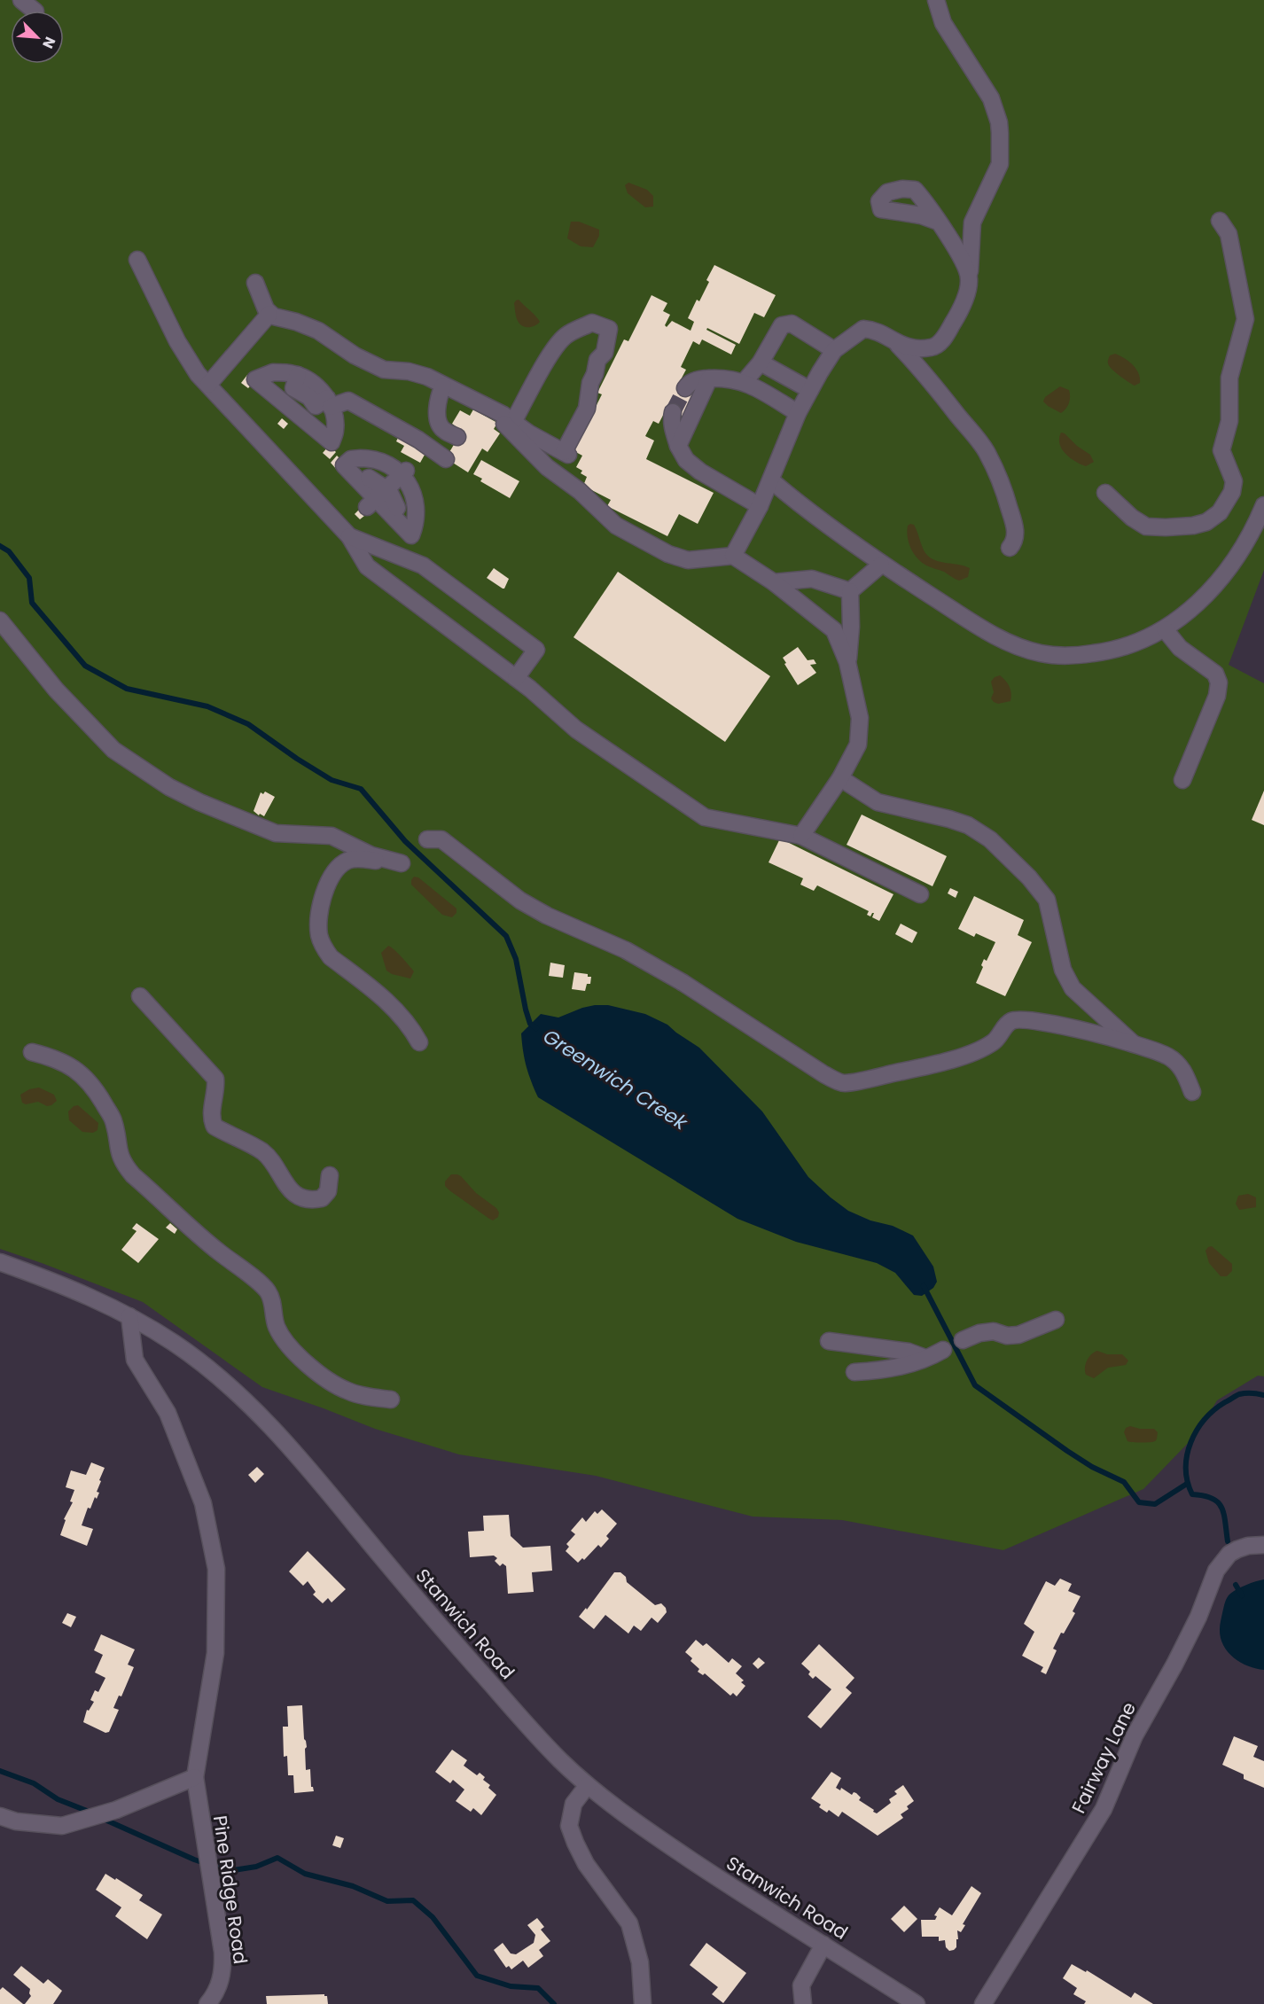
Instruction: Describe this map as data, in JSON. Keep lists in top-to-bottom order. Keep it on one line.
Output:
{"streets":{"street":["Stanwich Road","Fairway Lane","Pine Ridge Road"]},"crossings":[["Stanwich Road","Pine Ridge Road"]],"water":["Greenwich Creek"],"north":"bottom right"}
